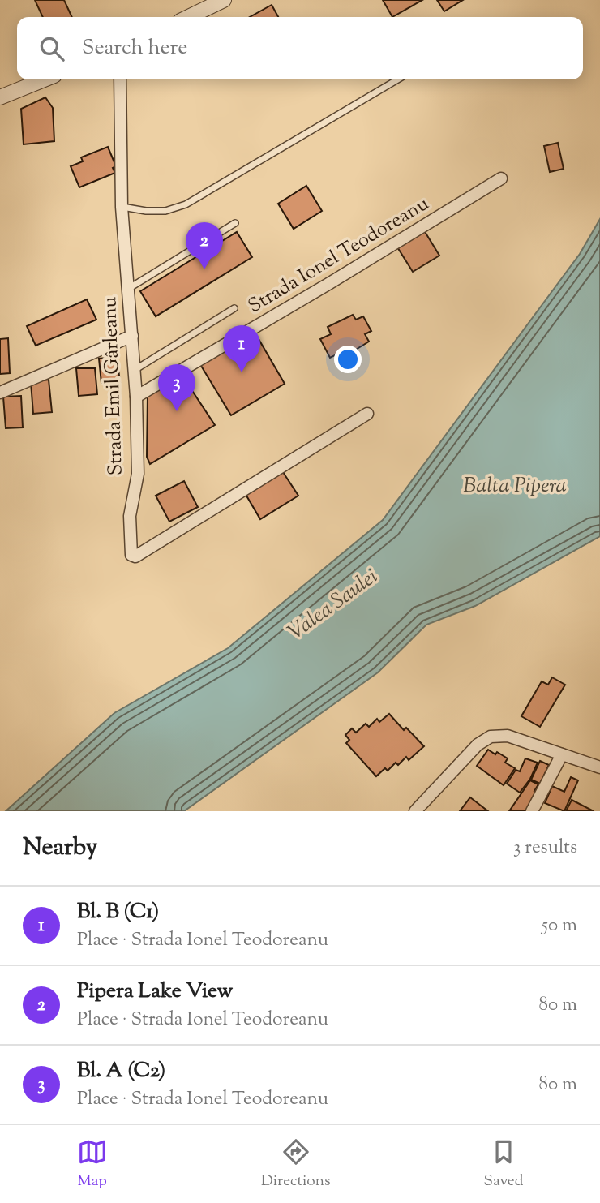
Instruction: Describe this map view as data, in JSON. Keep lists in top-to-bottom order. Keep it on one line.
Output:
{"streets":{"street":["Strada Ionel Teodoreanu","Strada Emil Gârleanu"]},"crossings":[["Strada Ionel Teodoreanu","Strada Emil Gârleanu"]],"water":["Balta Pipera","Valea Saulei"],"page":{"search":"Search here","pins":["2","1","3"],"heading":["Nearby","3 results"],"list":[{"mark":"1","name":"Bl. B (C1)","note":"Place · Strada Ionel Teodoreanu","value":"50 m"},{"mark":"2","name":"Pipera Lake View","note":"Place · Strada Ionel Teodoreanu","value":"80 m"},{"mark":"3","name":"Bl. A (C2)","note":"Place · Strada Ionel Teodoreanu","value":"80 m"}],"nav":["Map","Directions","Saved"]}}
